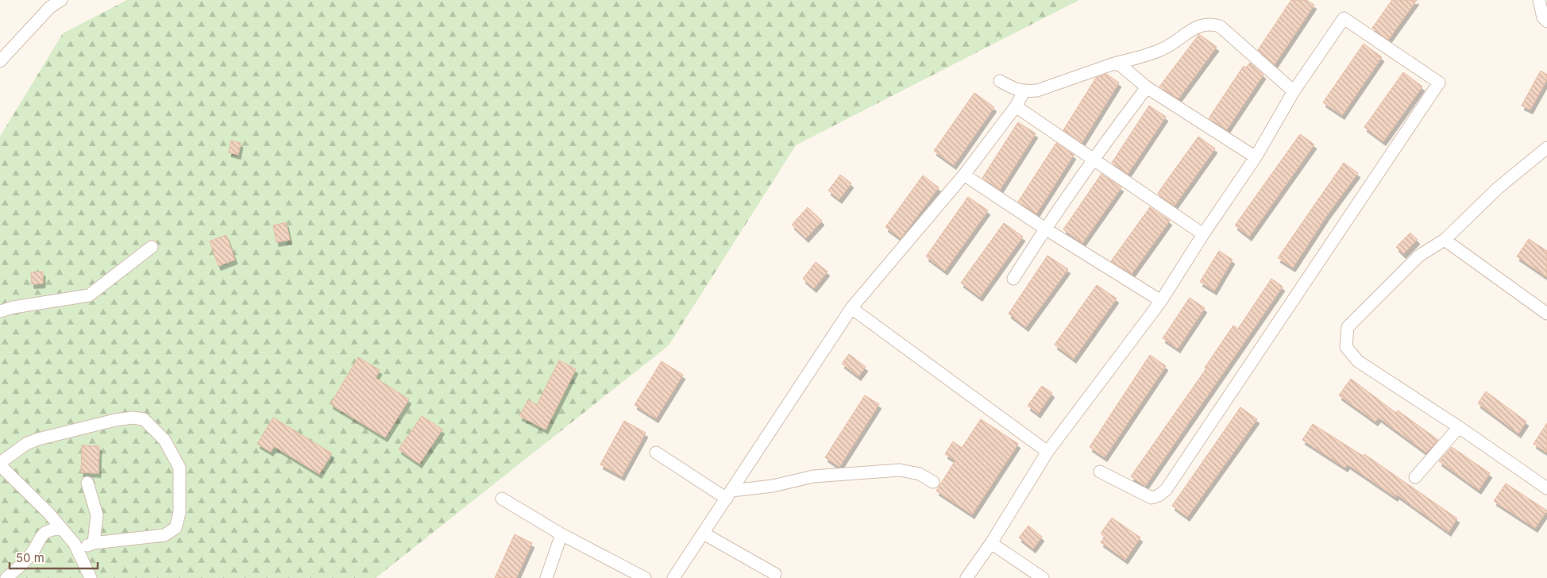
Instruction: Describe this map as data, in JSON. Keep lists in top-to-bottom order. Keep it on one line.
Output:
{"scale_bar":"50 m"}
